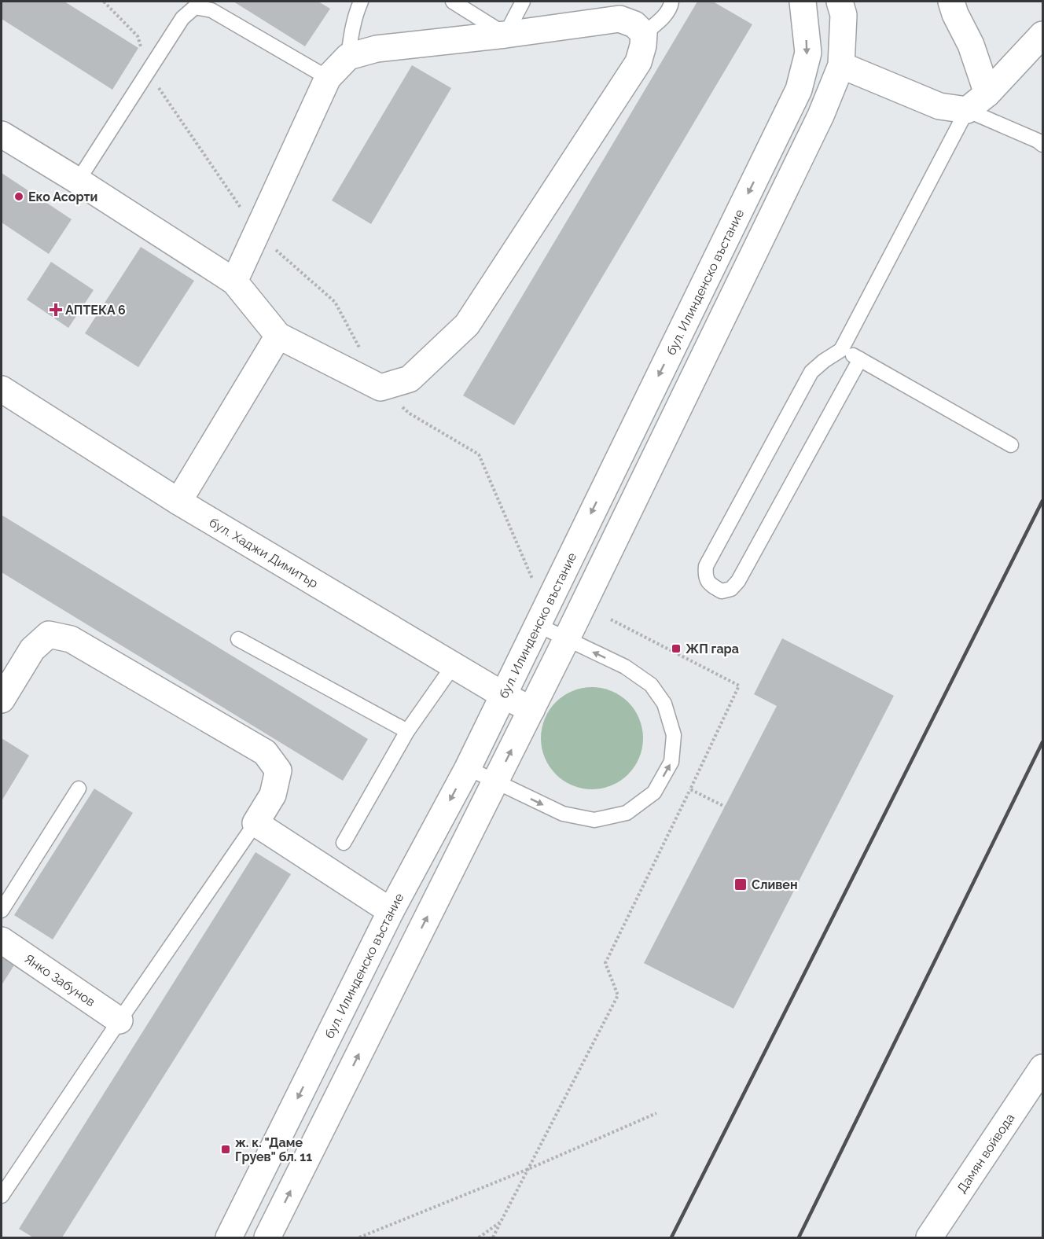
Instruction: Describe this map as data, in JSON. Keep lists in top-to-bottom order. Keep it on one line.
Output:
{"streets":{"street":["бул. Илинденско въстание","бул. Хаджи Димитър","Янко Забунов","Дамян войвода"]},"crossings":[["бул. Илинденско въстание","бул. Хаджи Димитър"]],"places":{"other":["Еко Асорти"],"health":["АПТЕКА 6"],"transit":["ЖП гара","Сливен","ж. к. \"Даме Груев\" бл. 11"]}}
